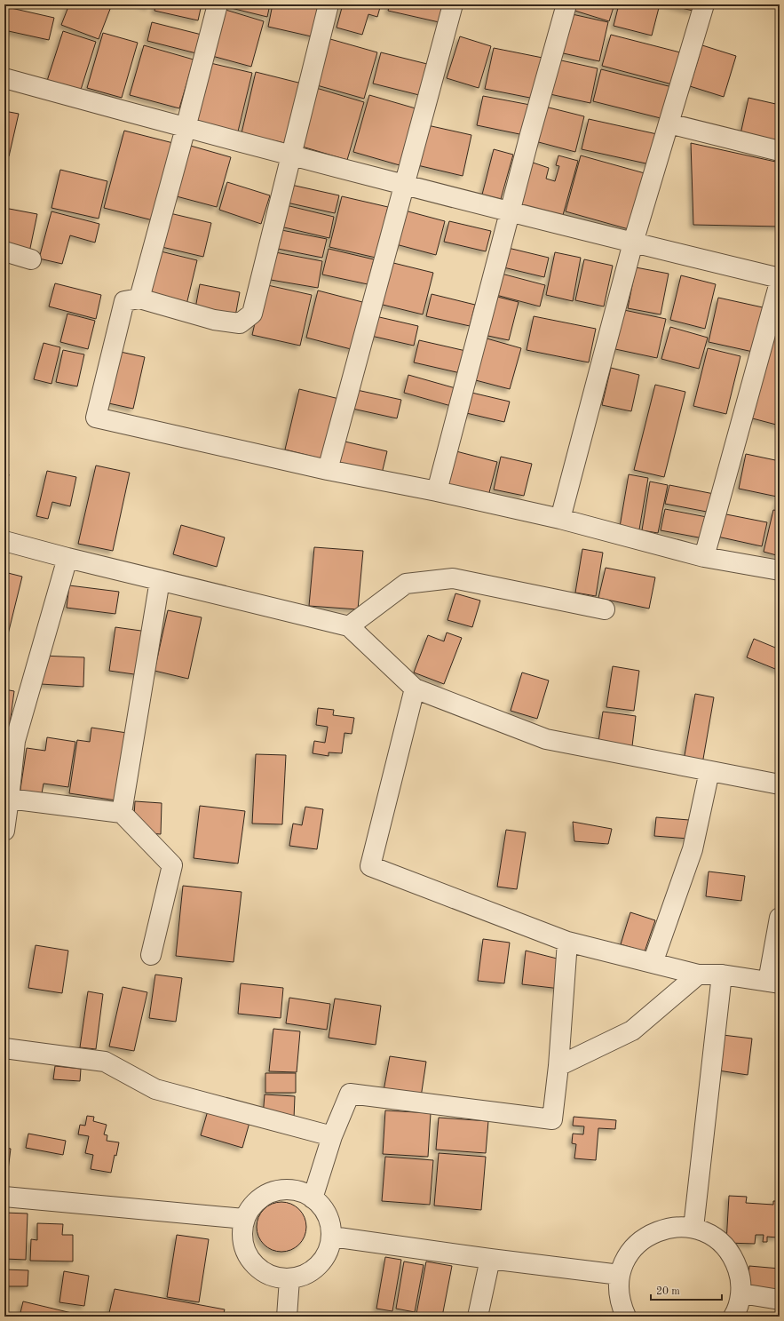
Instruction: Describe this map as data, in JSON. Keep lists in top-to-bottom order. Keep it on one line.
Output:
{"scale_bar":"20 m"}
